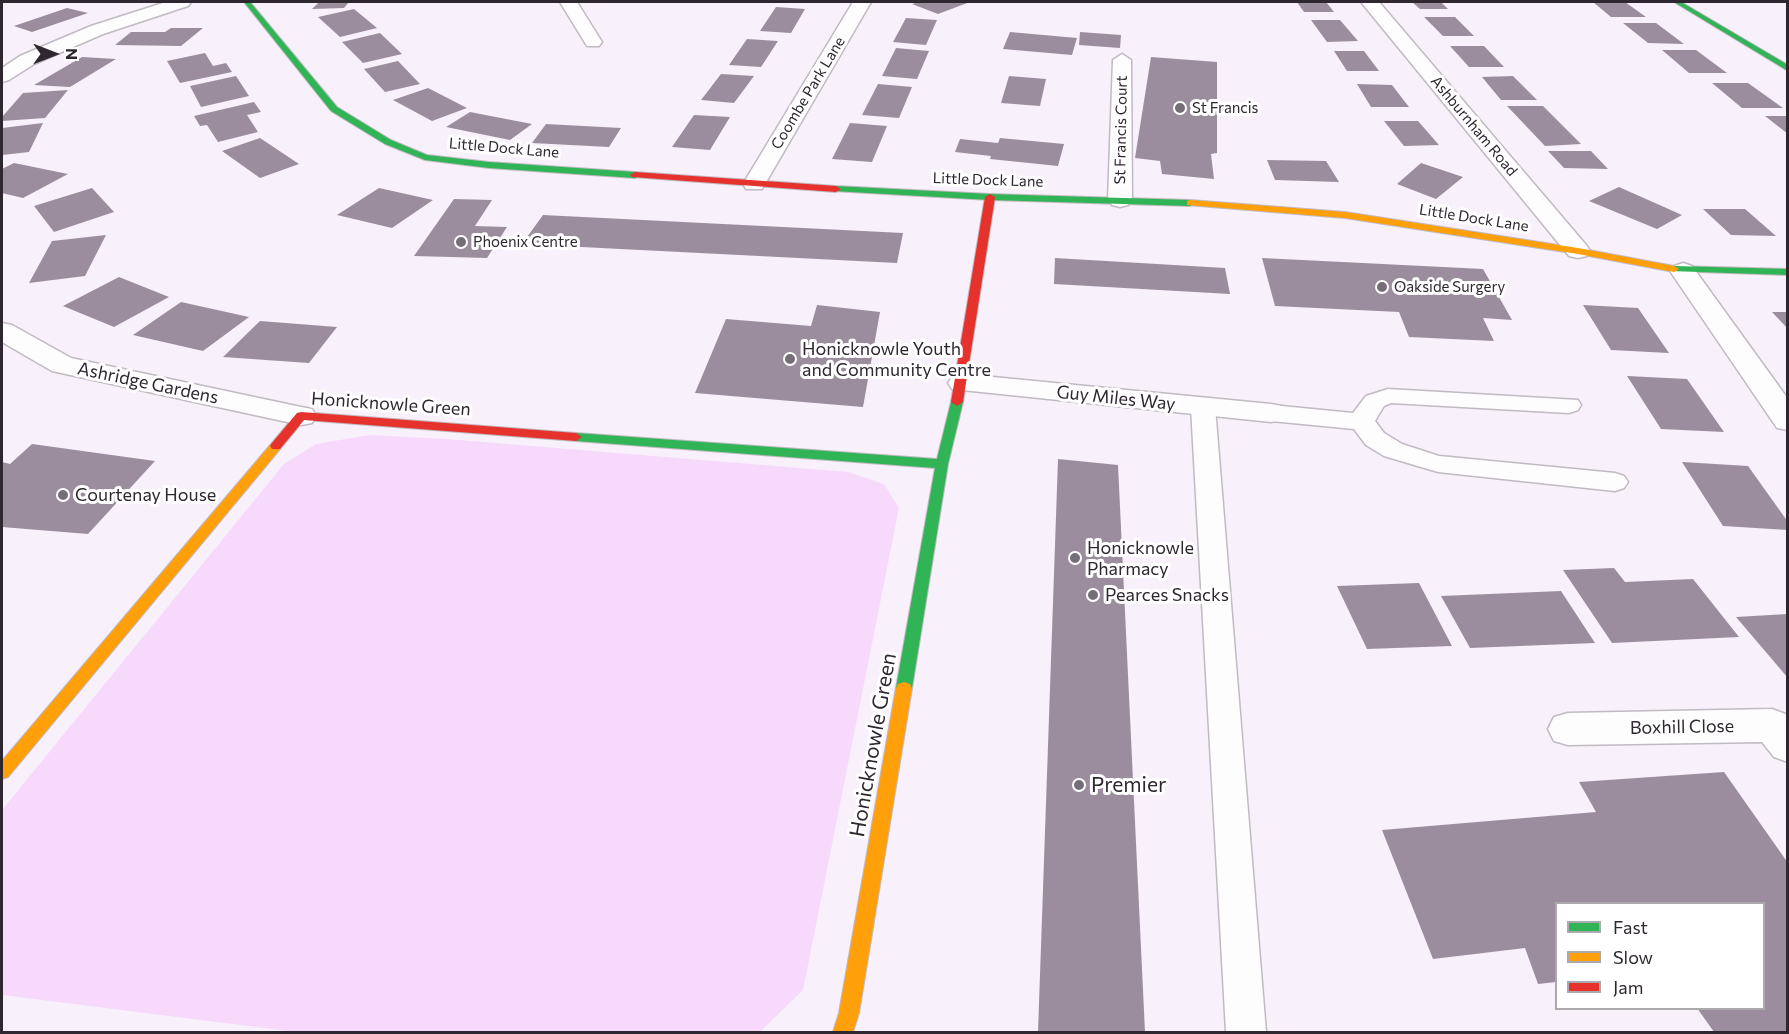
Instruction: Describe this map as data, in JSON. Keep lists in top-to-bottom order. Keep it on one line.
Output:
{"streets":{"street":["Coombe Park Lane","Ashburnham Road","St Francis Court","Little Dock Lane","Ashridge Gardens","Guy Miles Way","Honicknowle Green","Boxhill Close"]},"crossings":[["Coombe Park Lane","Little Dock Lane"],["Ashburnham Road","Little Dock Lane"],["St Francis Court","Little Dock Lane"],["Little Dock Lane","Honicknowle Green"],["Ashridge Gardens","Honicknowle Green"],["Guy Miles Way","Honicknowle Green"]],"places":["St Francis","Phoenix Centre","Oakside Surgery","Honicknowle Youth and Community Centre","Courtenay House","Honicknowle Pharmacy","Pearces Snacks","Premier"],"legend":["Fast","Slow","Jam"],"north":"right"}
